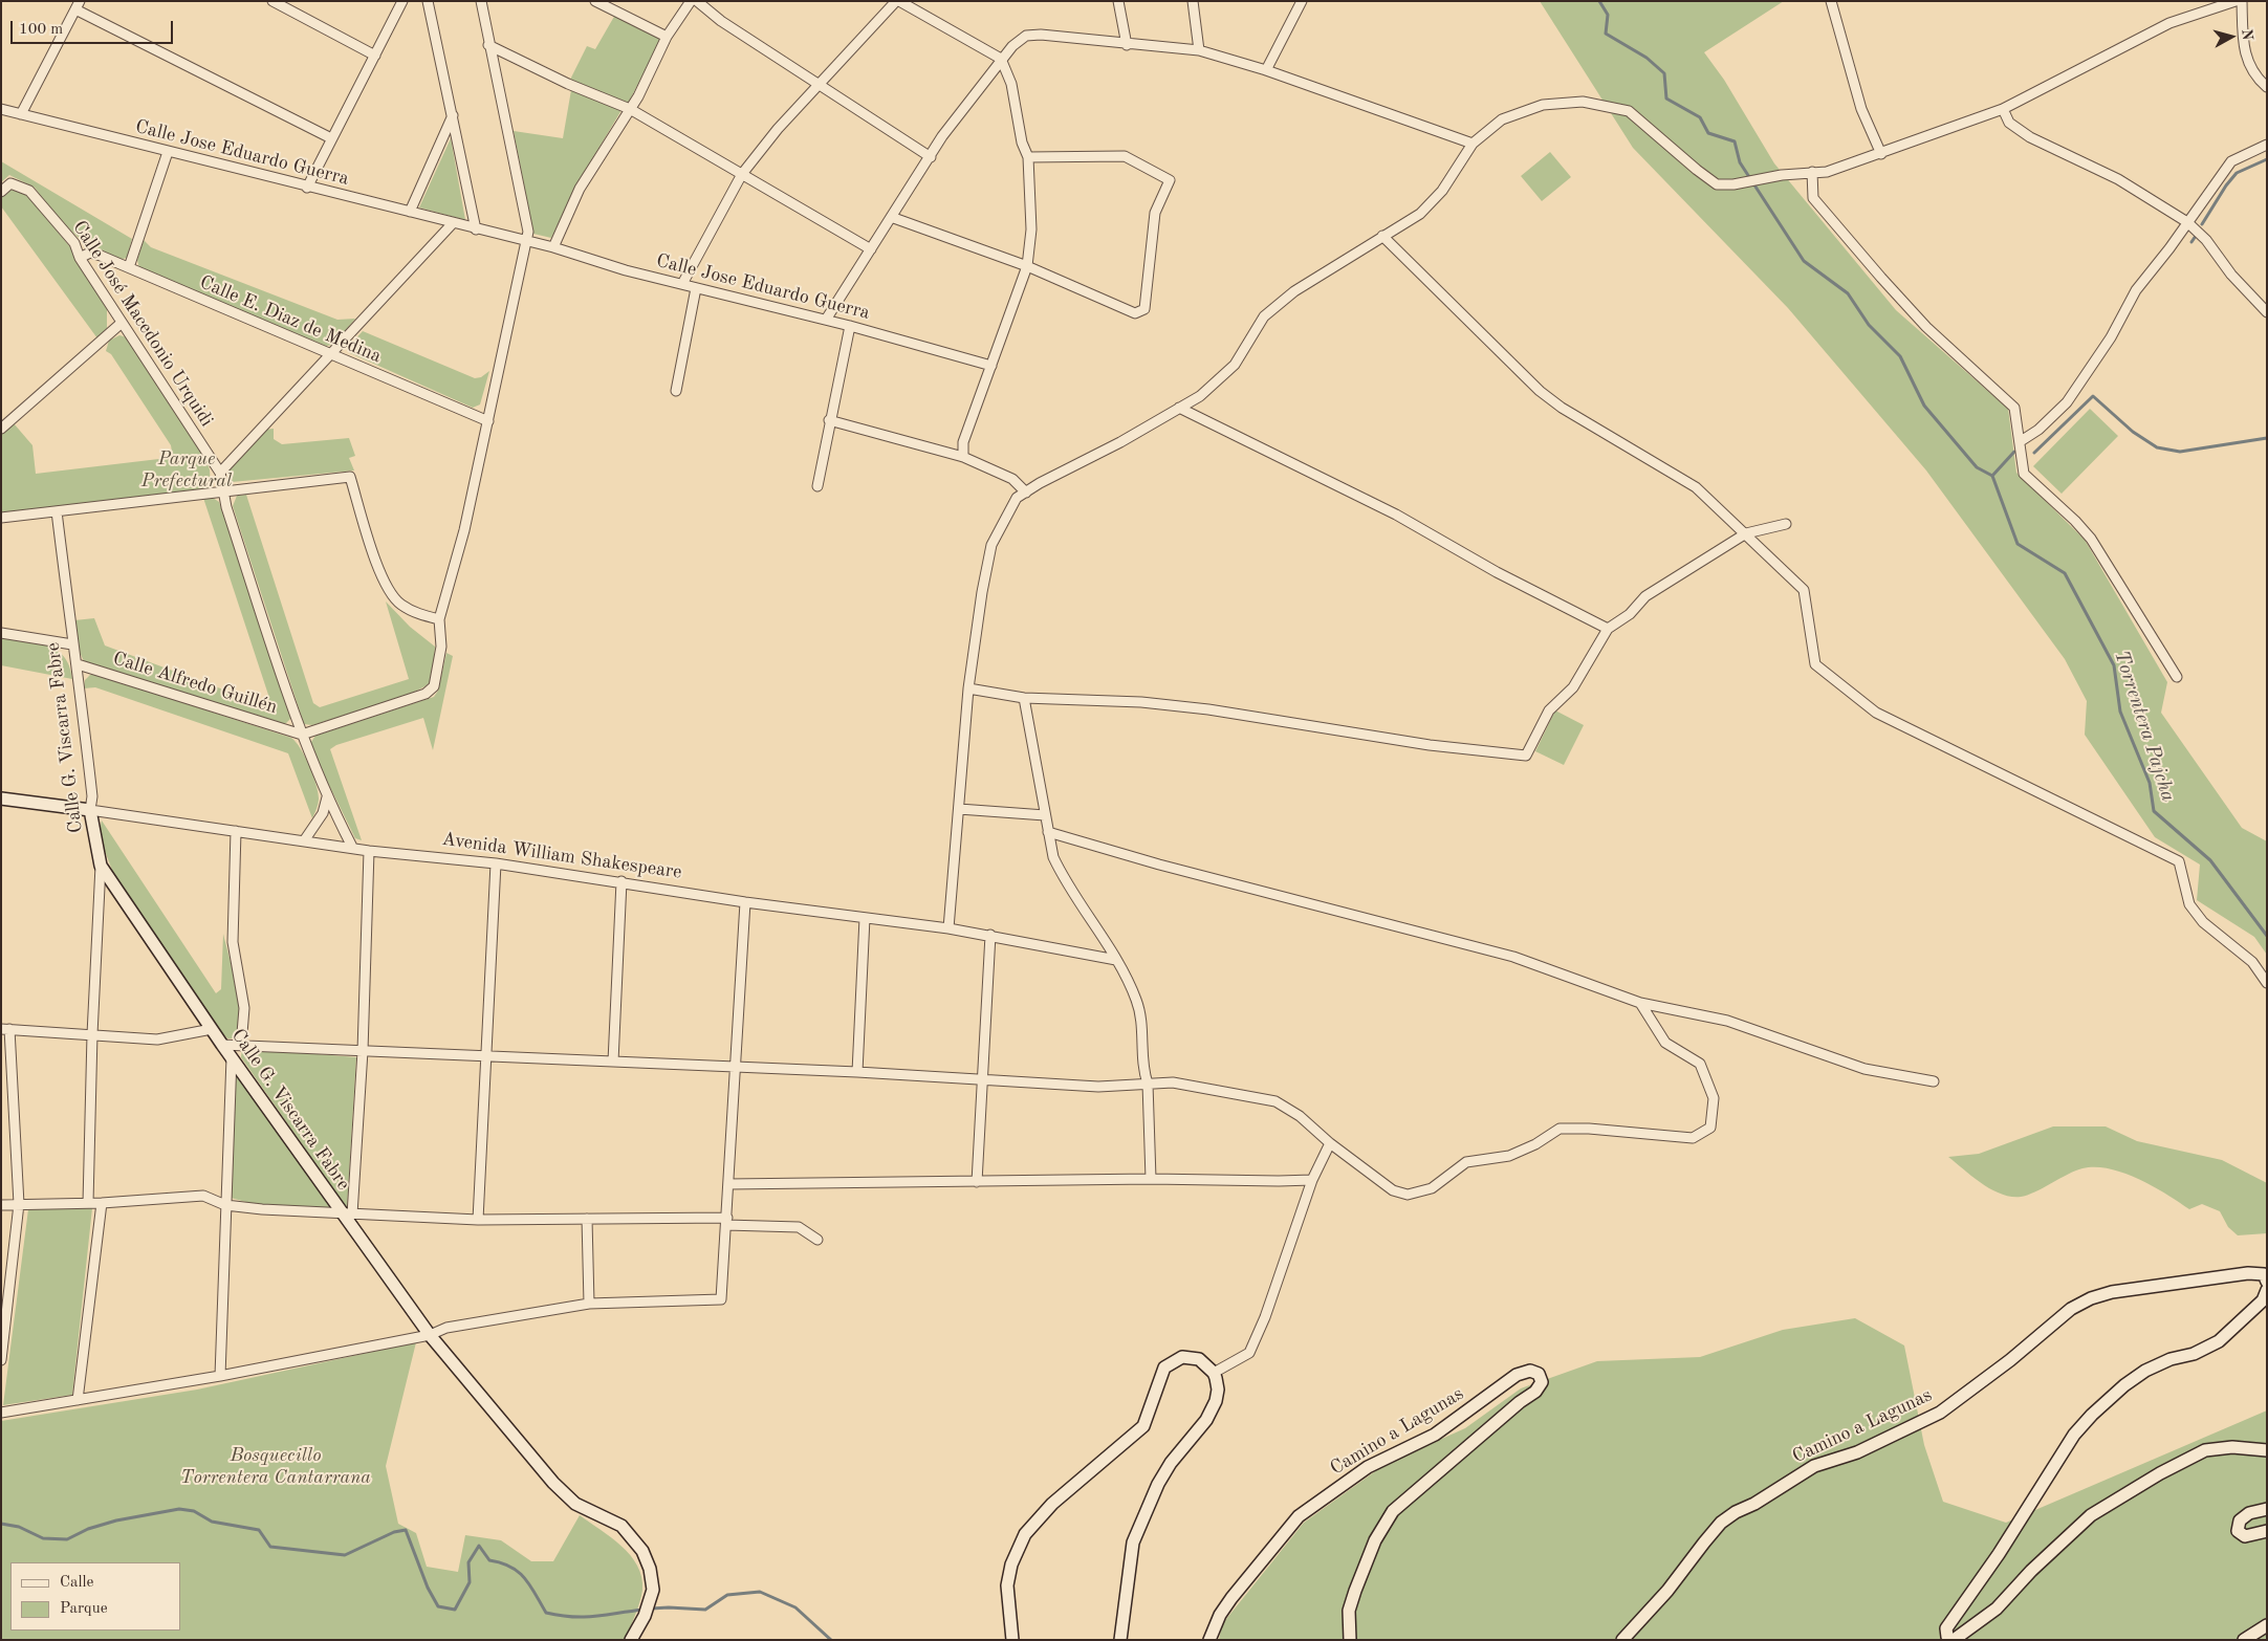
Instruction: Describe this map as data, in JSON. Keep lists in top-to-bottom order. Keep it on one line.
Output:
{"streets":{"street":["Calle Jose Eduardo Guerra","Calle E. Diaz de Medina","Calle José Macedonio Urquidi","Calle Alfredo Guillén","Calle G. Viscarra Fabre","Avenida William Shakespeare","Camino a Lagunas"]},"crossings":[["Calle E. Diaz de Medina","Calle José Macedonio Urquidi"],["Calle José Macedonio Urquidi","Calle Alfredo Guillén"],["Calle José Macedonio Urquidi","Avenida William Shakespeare"],["Calle Alfredo Guillén","Calle G. Viscarra Fabre"],["Calle G. Viscarra Fabre","Avenida William Shakespeare"]],"water":["Torrentera Pajcha"],"parks":["Parque Prefectural","Bosquecillo Torrentera Cantarrana"],"legend":["Calle","Parque"],"scale_bar":"100 m","north":"right"}
